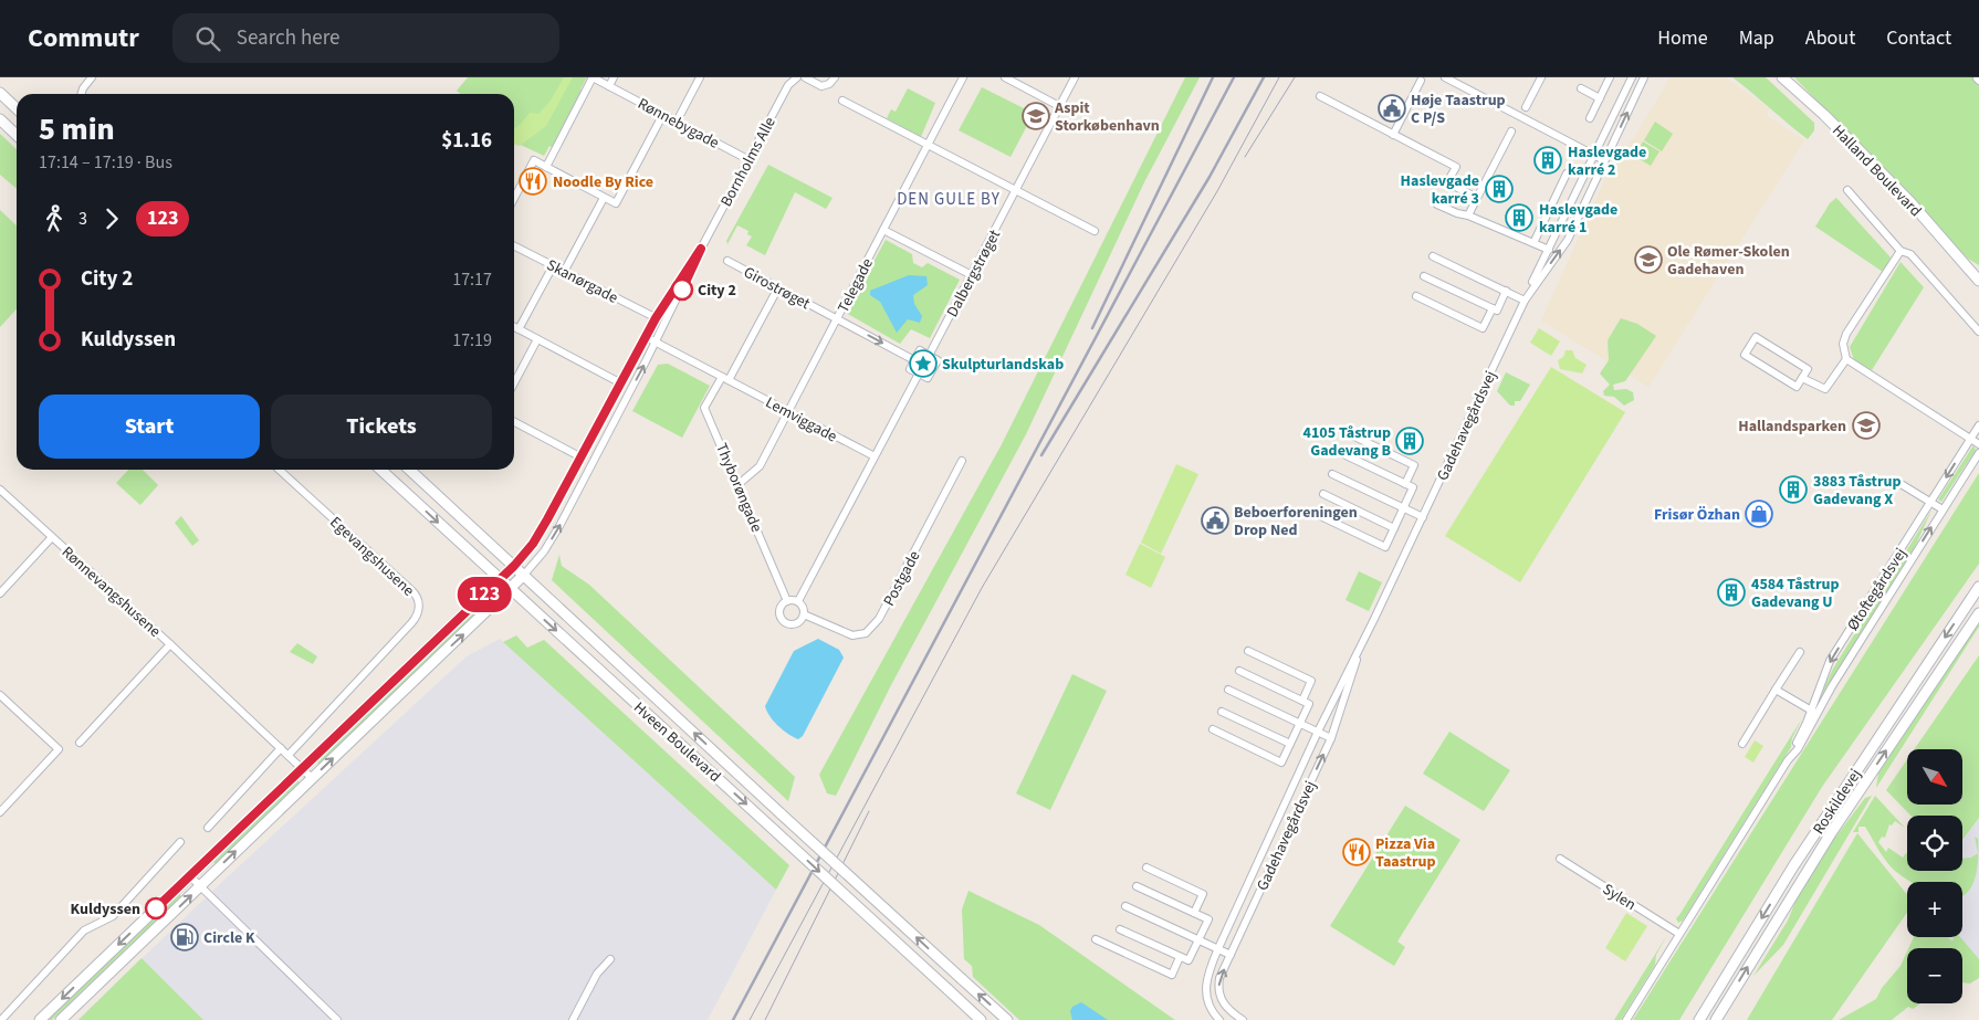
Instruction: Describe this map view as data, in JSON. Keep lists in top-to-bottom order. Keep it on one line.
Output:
{"streets":{"street":["Rønnebygade","Bornholms Alle","Halland Boulevard","Dalbergstrøget","Skanørgade","Telegade","Girostrøget","Lemviggade","Gadehavegårdsvej","Thyborøngade","Egevangshusene","Postgade","Øtoftegårdsvej","Rønnevangshusene","Hveen Boulevard","Roskildevej","Sylen"]},"crossings":[["Rønnebygade","Bornholms Alle"],["Bornholms Alle","Skanørgade"],["Bornholms Alle","Lemviggade"],["Bornholms Alle","Hveen Boulevard"],["Telegade","Girostrøget"],["Telegade","Lemviggade"],["Telegade","Thyborøngade"],["Lemviggade","Thyborøngade"],["Thyborøngade","Postgade"],["Egevangshusene","Rønnevangshusene"],["Øtoftegårdsvej","Sylen"]],"one_way":["Girostrøget"],"districts":["DEN GULE BY"],"places":{"public building":["Høje Taastrup C P/S","Beboerforeningen Drop Ned"],"school or university":["Aspit Storkøbenhavn","Ole Rømer-Skolen Gadehaven","Hallandsparken"],"building":["Haslevgade karré 2","Haslevgade karré 3","Haslevgade karré 1","4105 Tåstrup Gadevang B","3883 Tåstrup Gadevang X","4584 Tåstrup Gadevang U"],"restaurant":["Noodle By Rice","Pizza Via Taastrup"],"other":["City 2","Kuldyssen"],"place":["Skulpturlandskab"],"shop":["Frisør Özhan"],"fuel station":["Circle K"]},"lines":["bus line 123"],"north":"bottom right","page":{"header":"Commutr","search":"Search here","nav":["Home","Map","About","Contact"],"on_map":"123","heading":["5 min","17:14 – 17:19 · Bus","$1.16"],"legs":["3","123"],"list":[{"name":"City 2","value":"17:17"},{"name":"Kuldyssen","value":"17:19"}],"buttons":["Start","Tickets"],"map_buttons":["+","−"]}}
